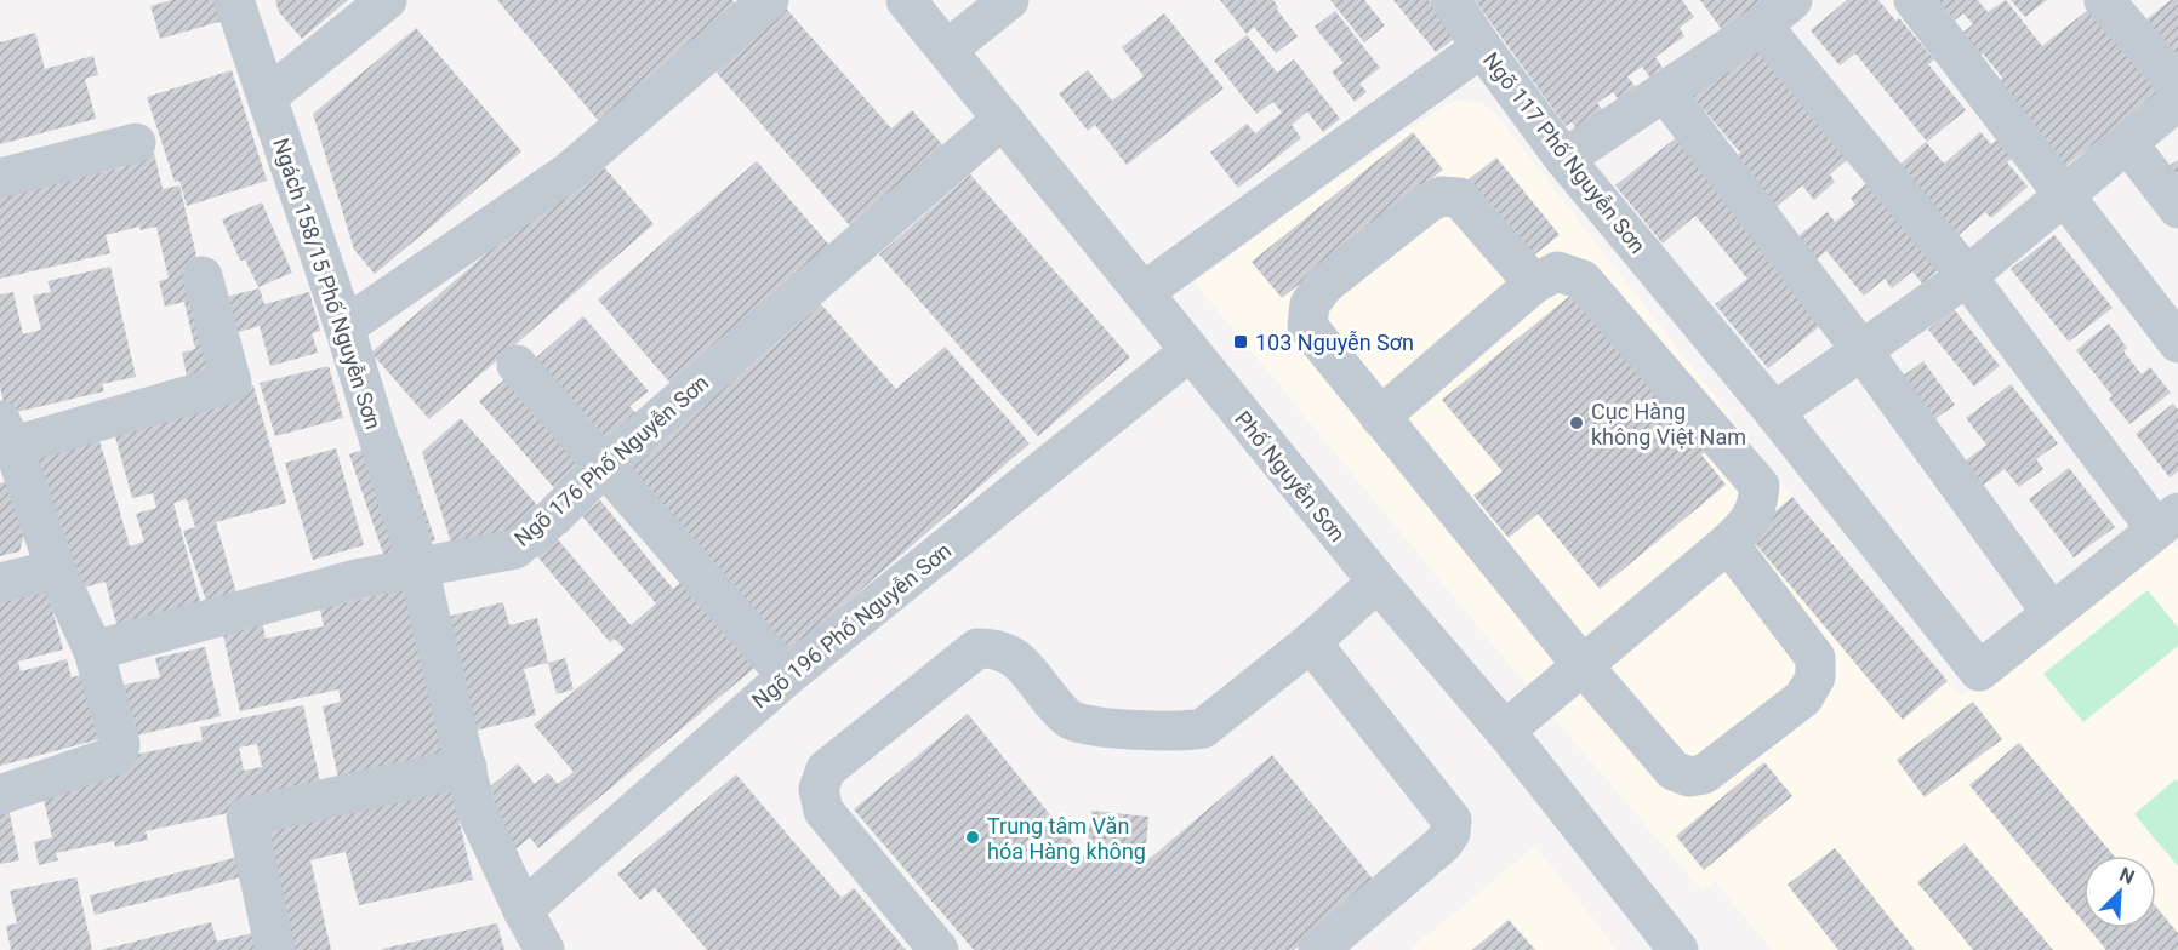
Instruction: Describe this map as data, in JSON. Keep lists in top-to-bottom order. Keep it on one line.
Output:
{"streets":{"street":["Ngõ 117 Phố Nguyễn Sơn","Ngách 158/15 Phố Nguyễn Sơn","Ngõ 176 Phố Nguyễn Sơn","Phố Nguyễn Sơn","Ngõ 196 Phố Nguyễn Sơn"]},"crossings":[["Ngõ 117 Phố Nguyễn Sơn","Phố Nguyễn Sơn"],["Ngách 158/15 Phố Nguyễn Sơn","Ngõ 176 Phố Nguyễn Sơn"],["Ngách 158/15 Phố Nguyễn Sơn","Ngõ 196 Phố Nguyễn Sơn"],["Ngõ 176 Phố Nguyễn Sơn","Phố Nguyễn Sơn"],["Phố Nguyễn Sơn","Ngõ 196 Phố Nguyễn Sơn"]],"places":{"transit":["103 Nguyễn Sơn"],"other":["Cục Hàng không Việt Nam","Trung tâm Văn hóa Hàng không"]},"north":"top right"}
